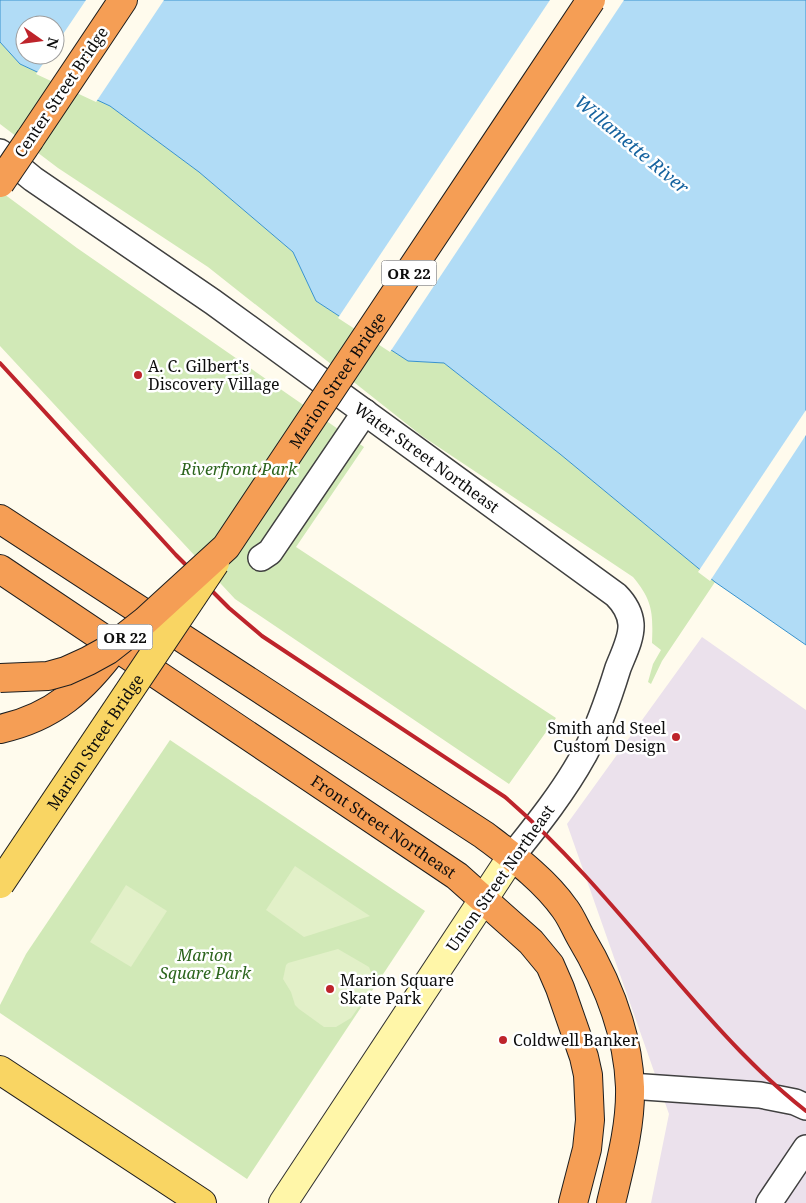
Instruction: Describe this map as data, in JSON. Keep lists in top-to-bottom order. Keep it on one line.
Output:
{"streets":{"highway":["Center Street Bridge","OR 22","Marion Street Bridge","Front Street Northeast"],"street":["Water Street Northeast","Union Street Northeast"]},"crossings":[["OR 22","Marion Street Bridge"],["Water Street Northeast","Union Street Northeast"],["Front Street Northeast","Union Street Northeast"]],"water":["Willamette River"],"parks":["Riverfront Park","Marion Square Park"],"places":["A. C. Gilbert's Discovery Village","Smith and Steel Custom Design","Marion Square Skate Park","Coldwell Banker"],"north":"right"}
